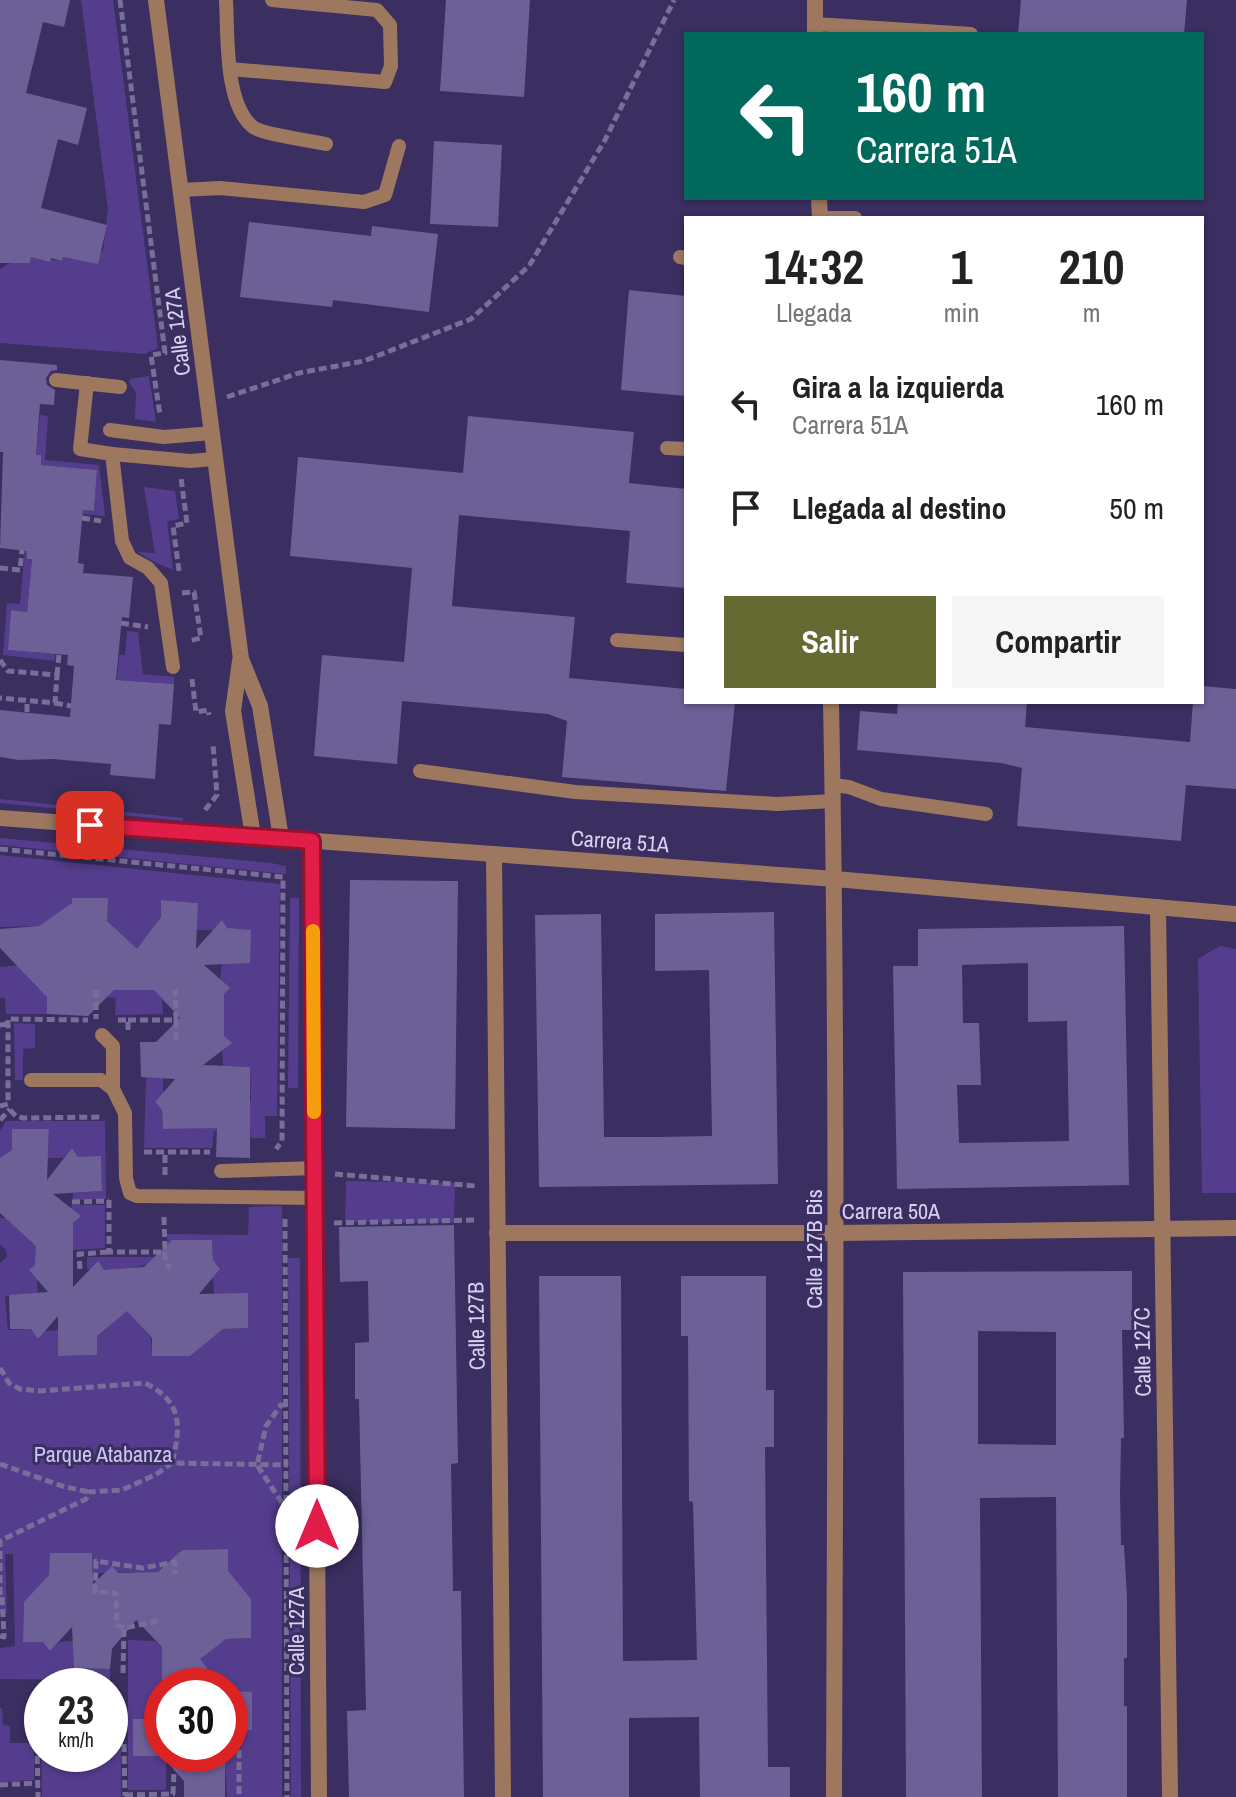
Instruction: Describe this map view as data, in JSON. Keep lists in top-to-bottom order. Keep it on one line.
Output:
{"streets":{"street":["Calle 127A","Carrera 51A","Carrera 50A","Calle 127B Bis","Calle 127B","Calle 127C"]},"crossings":[["Calle 127A","Carrera 51A"],["Carrera 51A","Calle 127B Bis"],["Carrera 51A","Calle 127B"],["Carrera 51A","Calle 127C"],["Carrera 50A","Calle 127B Bis"],["Carrera 50A","Calle 127B"],["Carrera 50A","Calle 127C"]],"parks":["Parque Atabanza"],"page":{"turn":["160 m","Carrera 51A"],"eta":["14:32","Llegada","1","min","210","m"],"list":[{"name":"Gira a la izquierda","note":"Carrera 51A","value":"160 m"},{"name":"Llegada al destino","value":"50 m"}],"buttons":["Salir","Compartir"],"speed":"23 km/h","limit":"30"}}
